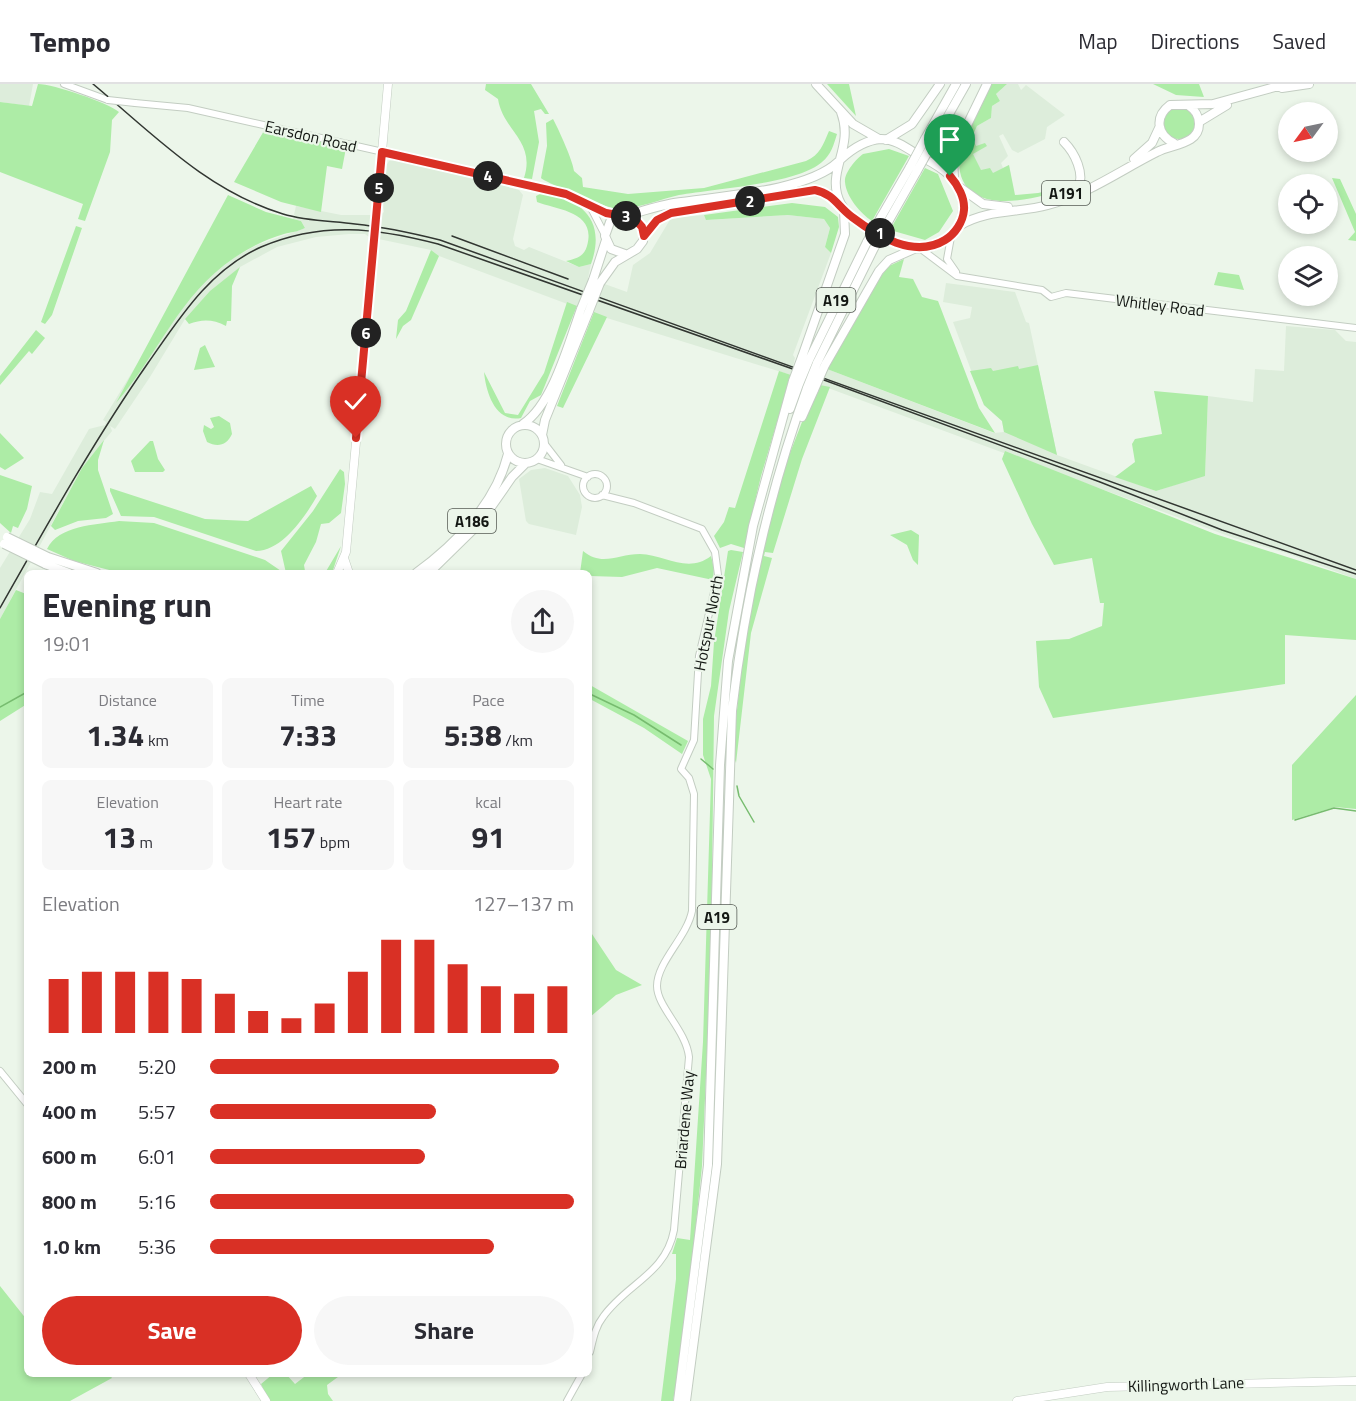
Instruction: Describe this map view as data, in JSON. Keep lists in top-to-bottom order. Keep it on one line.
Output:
{"streets":{"main road":["A191","A19","A186","Killingworth Lane"],"street":["Earsdon Road","Whitley Road","Hotspur North","Briardene Way"]},"crossings":[["Earsdon Road","A186"],["A191","Whitley Road"],["A191","A186"],["Whitley Road","A186"],["Hotspur North","Briardene Way"]],"north":"bottom left","page":{"header":"Tempo","nav":["Map","Directions","Saved"],"pins":["4","5","2","3","1","6"],"heading":["Evening run","19:01"],"stats":[["Distance","1.34 km"],["Time","7:33"],["Pace","5:38 /km"],["Elevation","13 m"],["Heart rate","157 bpm"],["kcal","91"]],"chart":["Elevation","127–137 m"],"list":[{"name":"200 m","note":"5:20"},{"name":"400 m","note":"5:57"},{"name":"600 m","note":"6:01"},{"name":"800 m","note":"5:16"},{"name":"1.0 km","note":"5:36"}],"buttons":["Save","Share"]}}
